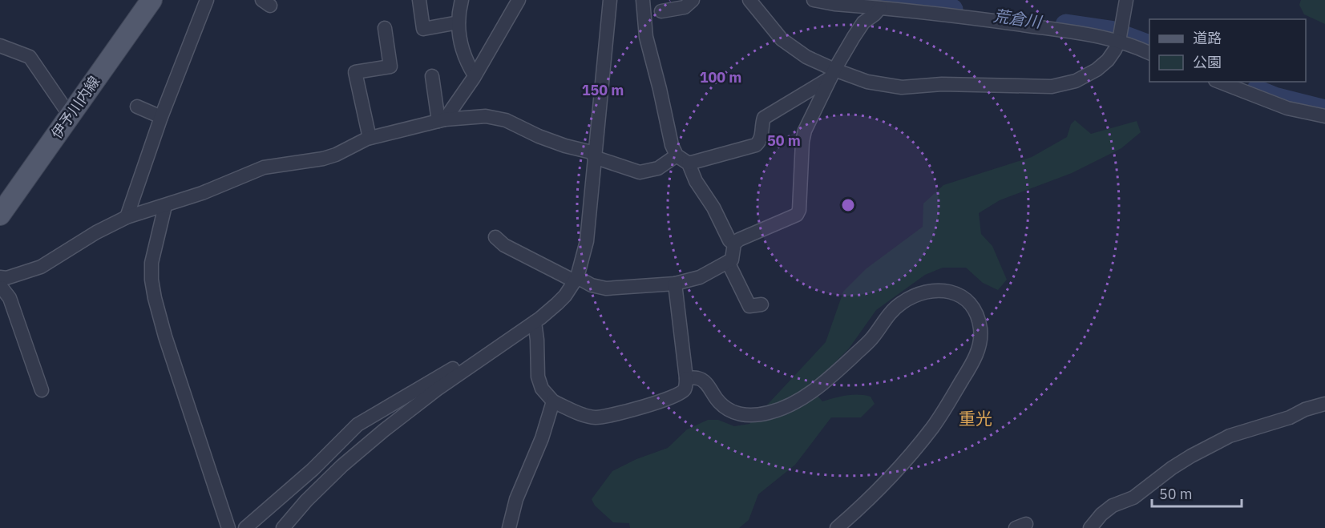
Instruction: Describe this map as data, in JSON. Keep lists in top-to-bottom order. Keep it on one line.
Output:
{"streets":{"main road":["伊予川内線"]},"districts":["重光"],"water":["荒倉川"],"legend":["道路","公園"],"scale_bar":"50 m","rings":["100 m","150 m","50 m"]}
